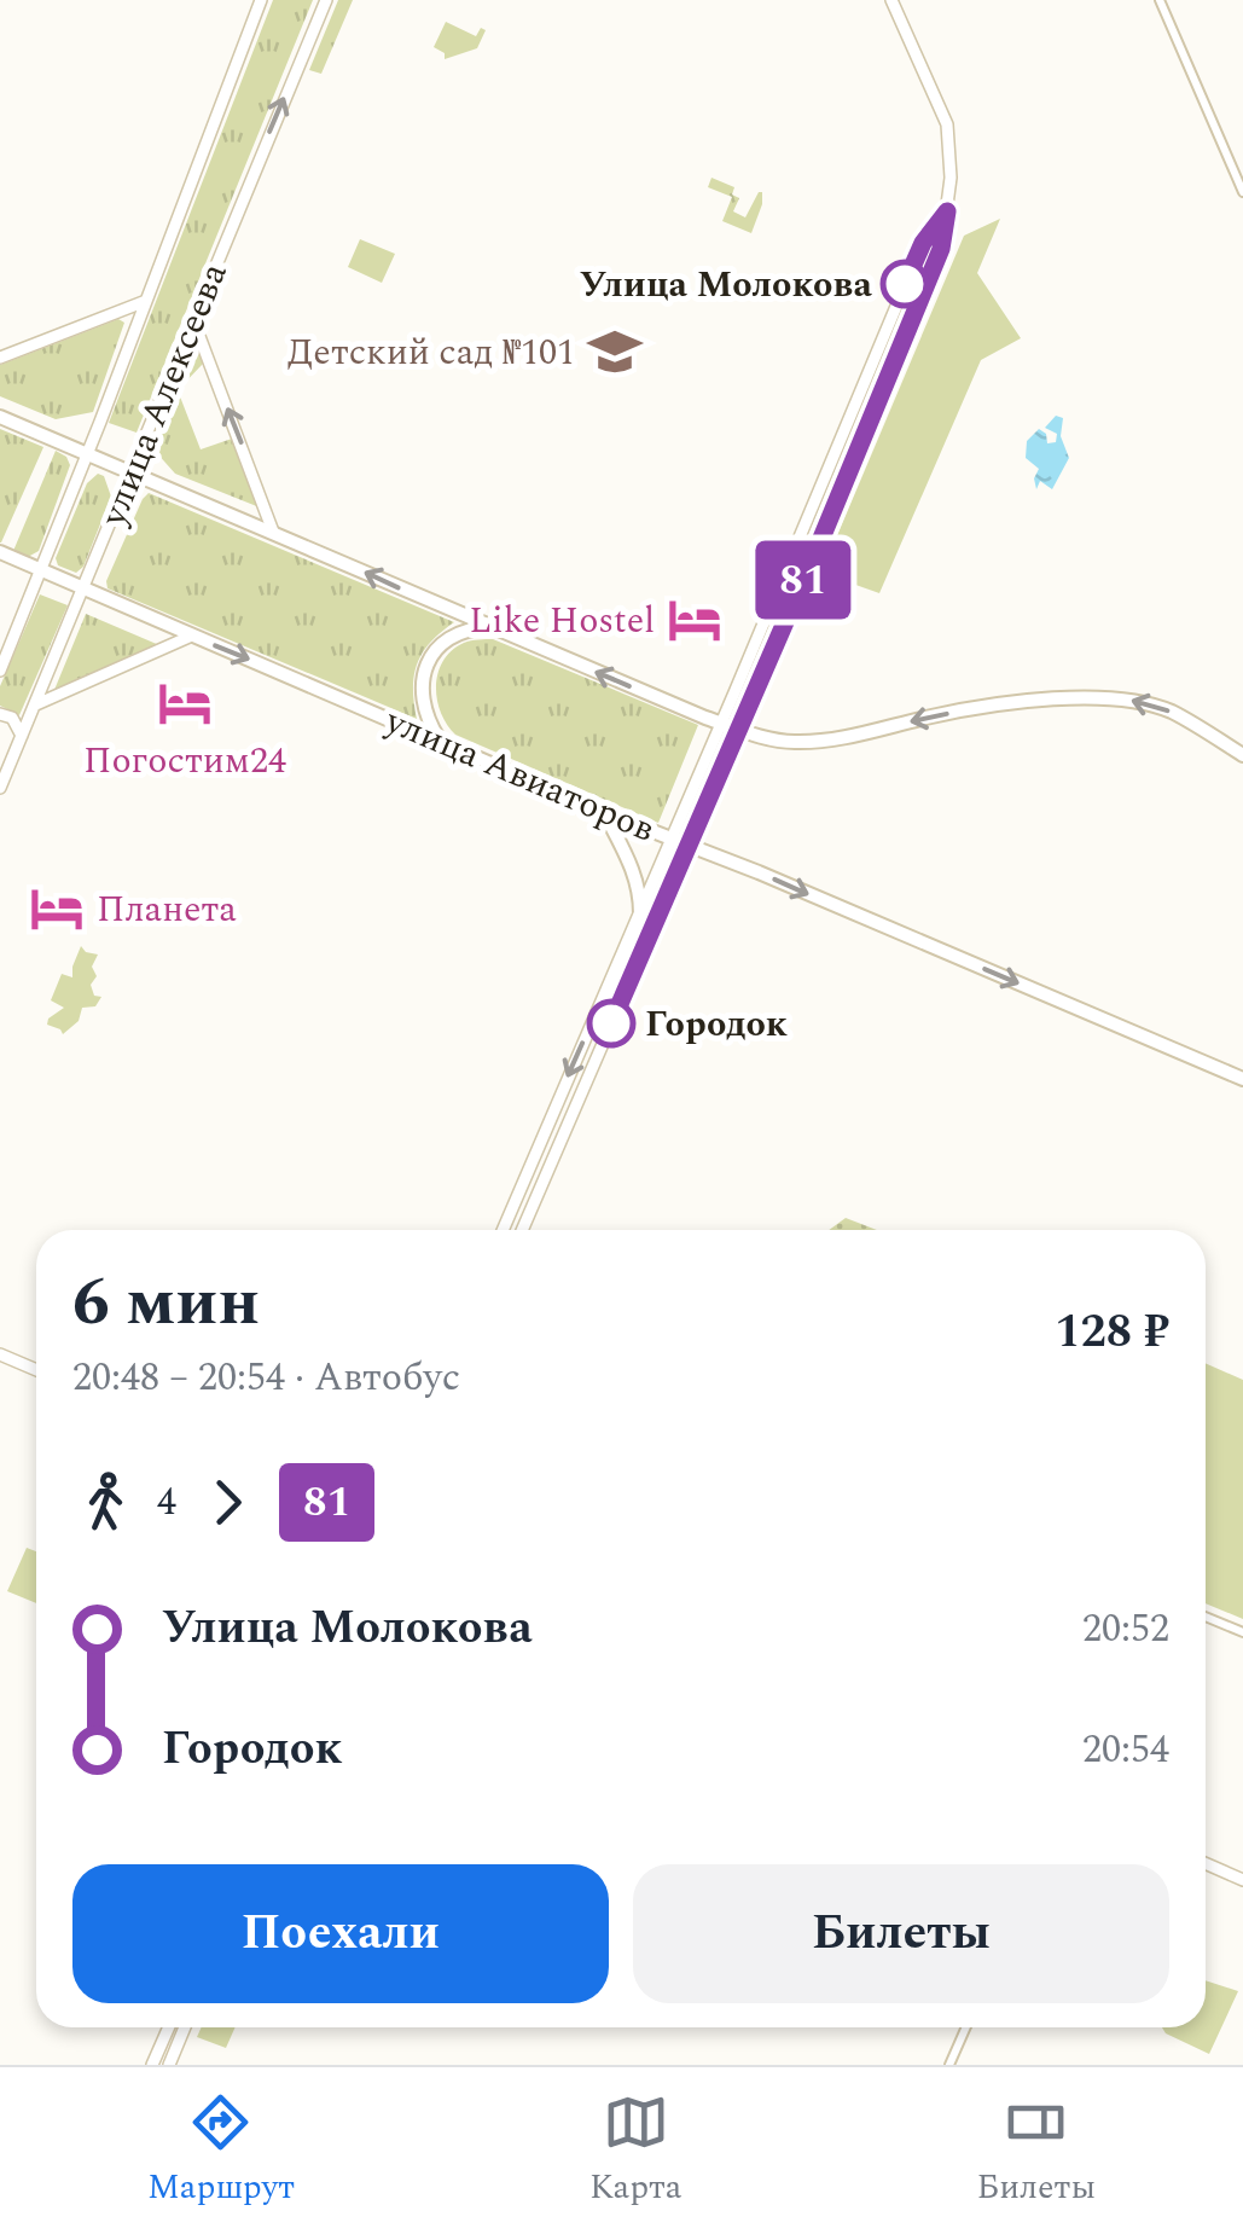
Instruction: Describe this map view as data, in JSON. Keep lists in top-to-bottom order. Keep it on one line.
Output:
{"streets":{"main road":["улица Авиаторов"],"street":["улица Алексеева"]},"crossings":[["улица Алексеева","улица Авиаторов"]],"one_way":["улица Авиаторов"],"places":{"other":["Улица Молокова","Городок"],"school or university":["Детский сад №101"],"hotel":["Like Hostel","Погостим24","Планета"]},"lines":["bus line 81"],"page":{"on_map":"81","heading":["6 мин","20:48 – 20:54 · Автобус","128 ₽"],"legs":["4","81"],"list":[{"name":"Улица Молокова","value":"20:52"},{"name":"Городок","value":"20:54"}],"buttons":["Поехали","Билеты"],"tabs":["Маршрут","Карта","Билеты"]}}
